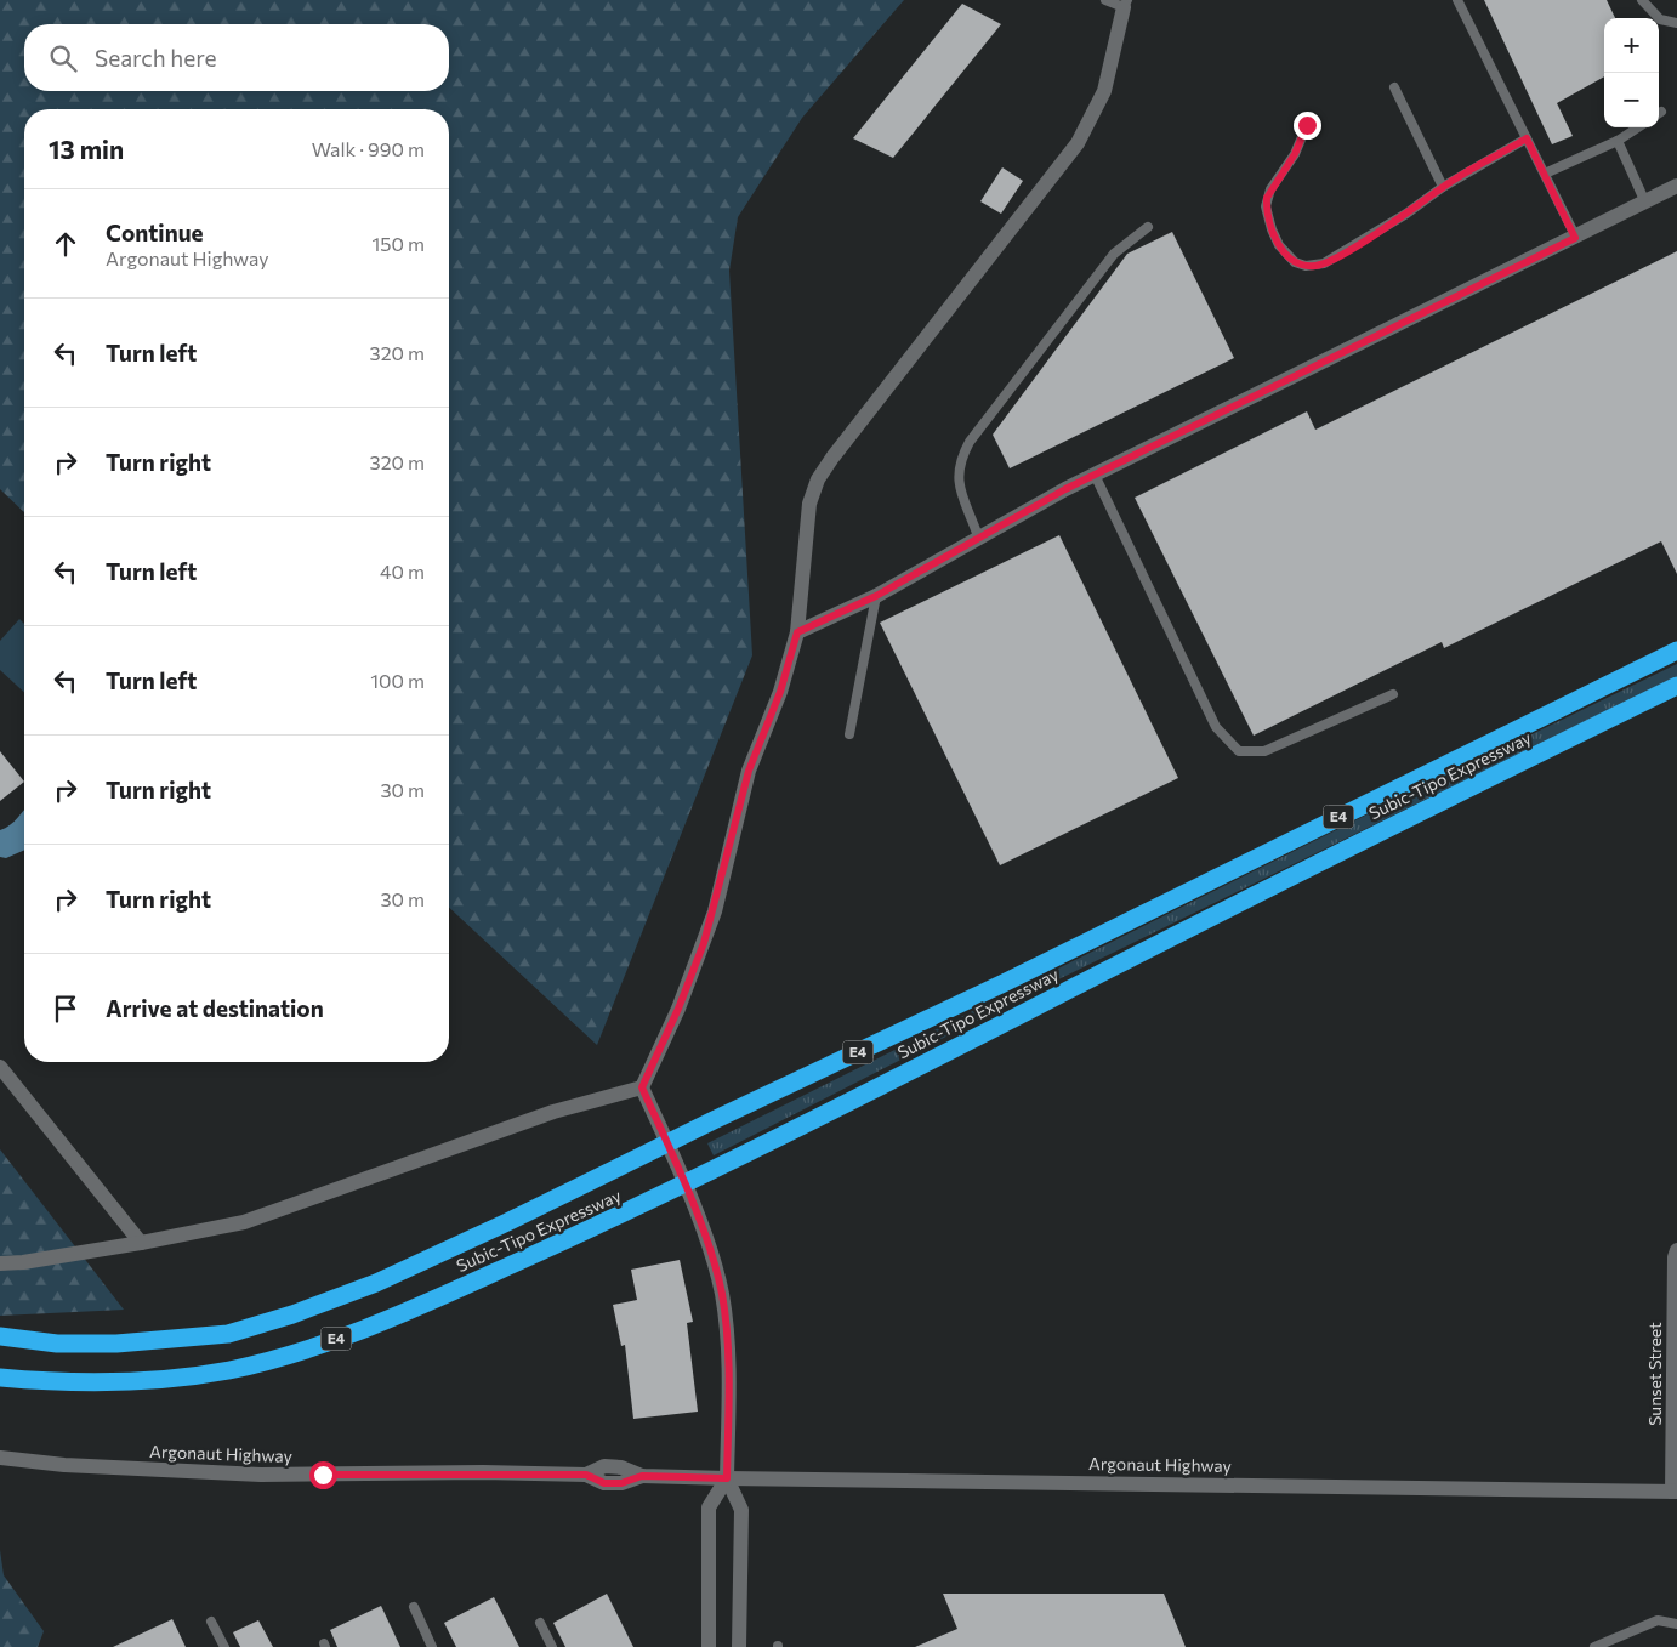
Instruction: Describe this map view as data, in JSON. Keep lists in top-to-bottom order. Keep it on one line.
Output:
{"streets":{"highway":["Subic-Tipo Expressway","E4"],"street":["Sunset Street","Argonaut Highway"]},"crossings":[["Sunset Street","Argonaut Highway"]],"page":{"map_buttons":["+","−"],"search":"Search here","heading":["13 min","Walk · 990 m"],"list":[["Continue","Argonaut Highway","150 m"],["Turn left","320 m"],["Turn right","320 m"],["Turn left","40 m"],["Turn left","100 m"],["Turn right","30 m"],["Turn right","30 m"],"Arrive at destination"]}}
